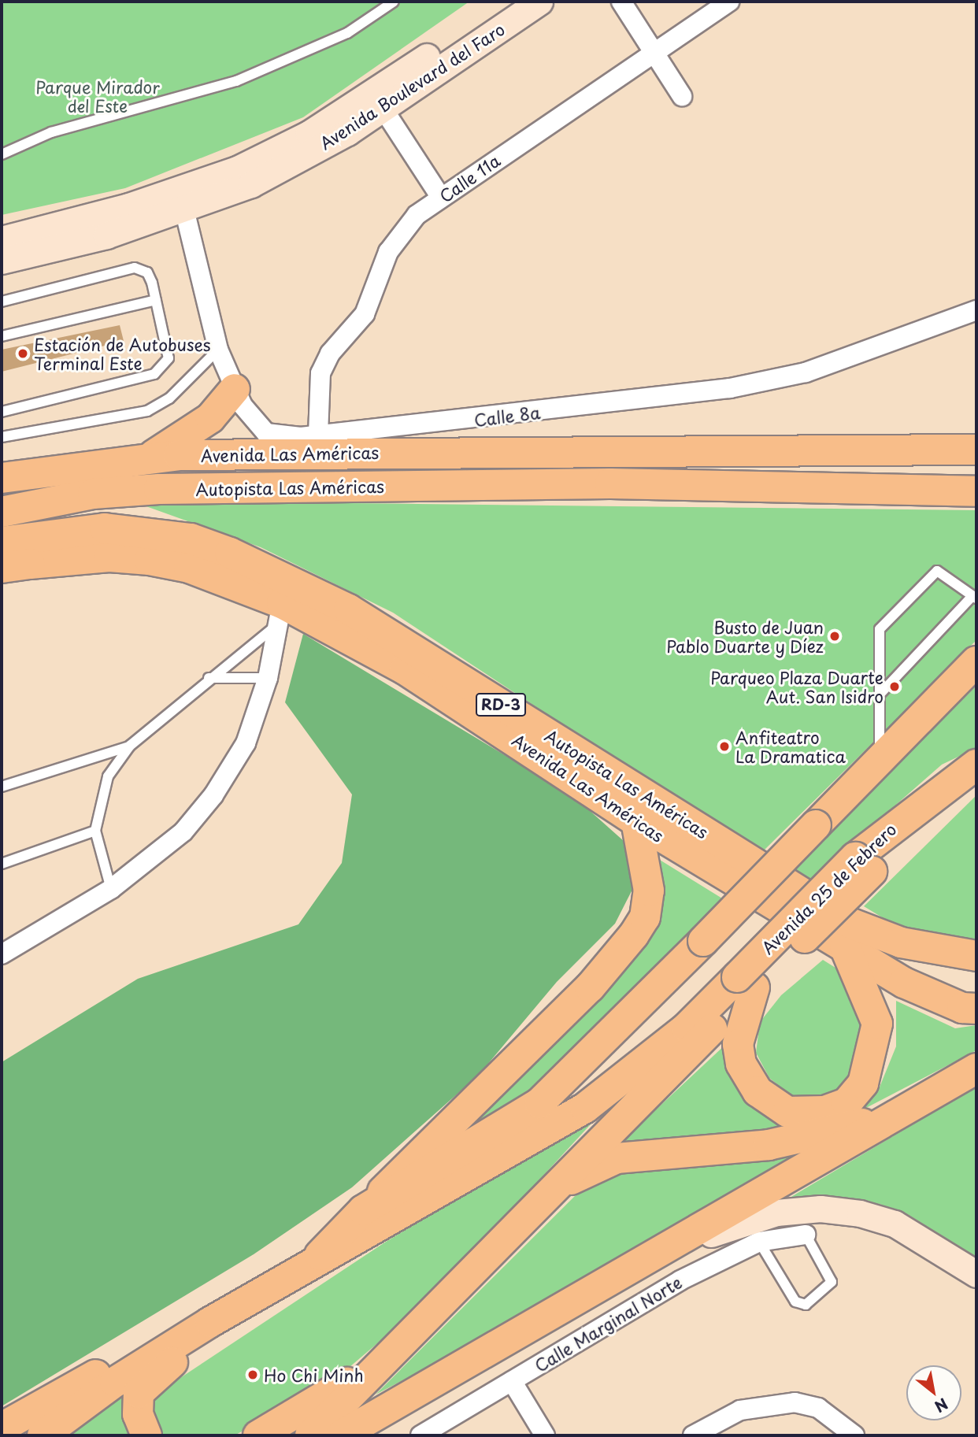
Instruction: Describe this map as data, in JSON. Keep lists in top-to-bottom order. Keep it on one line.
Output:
{"streets":{"main road":["Avenida Las Américas","Autopista Las Américas","RD-3","Avenida 25 de Febrero"],"street":["Avenida Boulevard del Faro","Calle 11a","Calle 8a","Calle Marginal Norte"]},"crossings":[["Calle 11a","Calle 8a"],["Calle 8a","Avenida Las Américas"]],"parks":["Parque Mirador del Este"],"places":["Estación de Autobuses Terminal Este","Busto de Juan Pablo Duarte y Díez","Parqueo Plaza Duarte Aut. San Isidro","Anfiteatro La Dramatica","Ho Chi Minh"],"north":"bottom right"}
